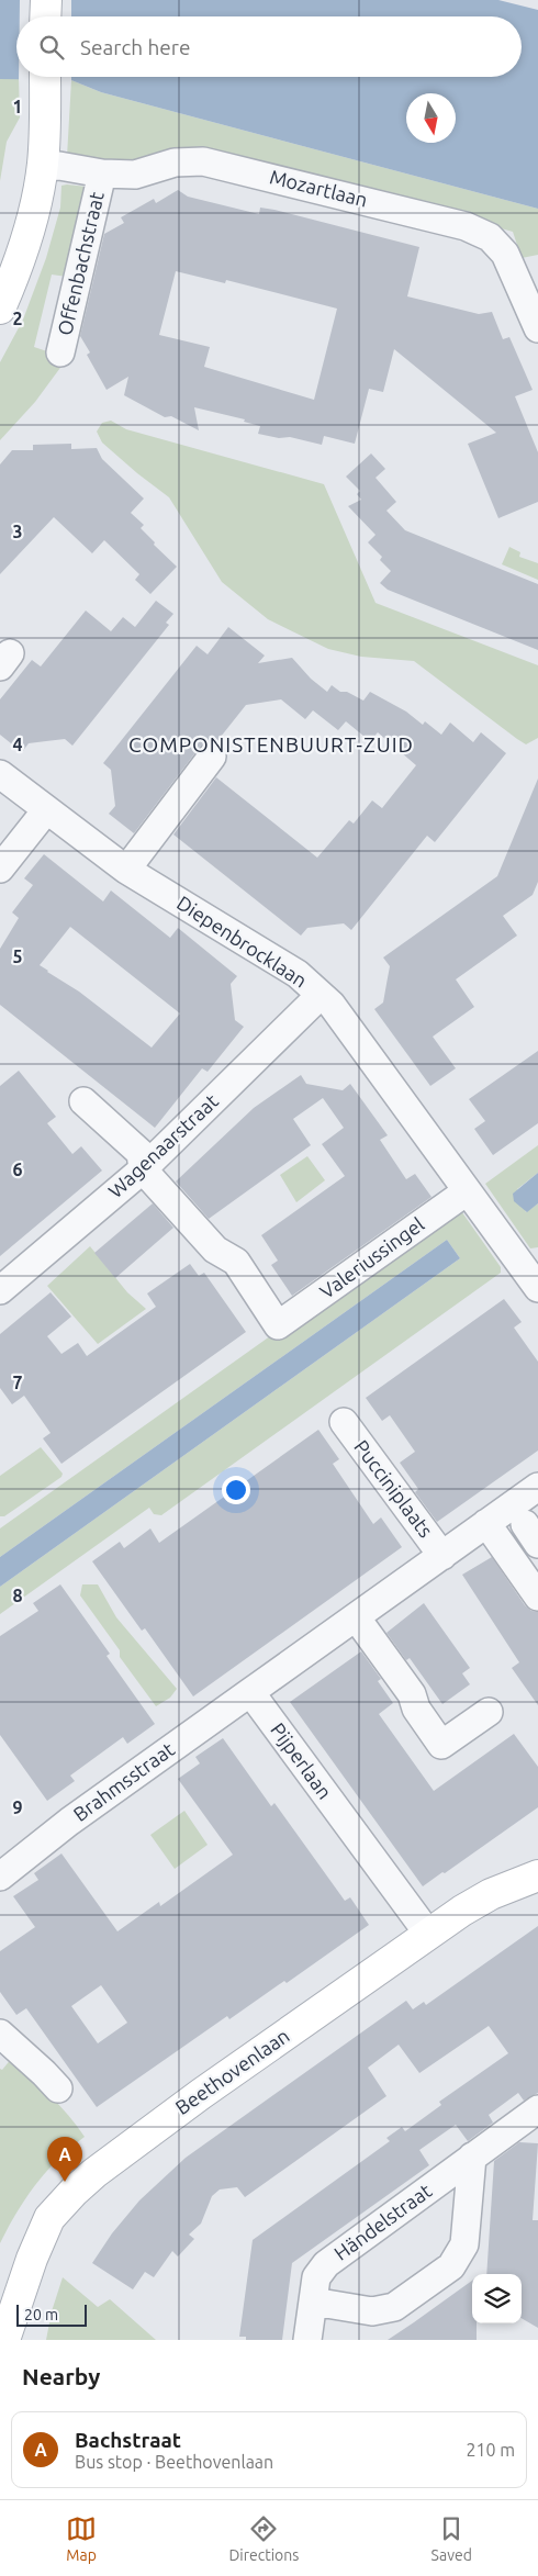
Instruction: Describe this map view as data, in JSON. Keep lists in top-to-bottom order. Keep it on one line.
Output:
{"streets":{"street":["Mozartlaan","Offenbachstraat","Diepenbrocklaan","Wagenaarstraat","Valeriussingel","Pucciniplaats","Pijperlaan","Brahmsstraat","Beethovenlaan","Händelstraat"]},"crossings":[["Mozartlaan","Offenbachstraat"],["Diepenbrocklaan","Wagenaarstraat"],["Diepenbrocklaan","Valeriussingel"],["Wagenaarstraat","Valeriussingel"],["Pijperlaan","Brahmsstraat"],["Pijperlaan","Beethovenlaan"]],"districts":["COMPONISTENBUURT-ZUID"],"scale_bar":"20 m","north":"bottom","page":{"search":"Search here","pins":"A","scale":"20 m","heading":"Nearby","list":[{"mark":"A","name":"Bachstraat","note":"Bus stop · Beethovenlaan","value":"210 m"}],"nav":["Map","Directions","Saved"]},"grid":{"rows":["1","2","3","4","5","6","7","8","9"]}}
